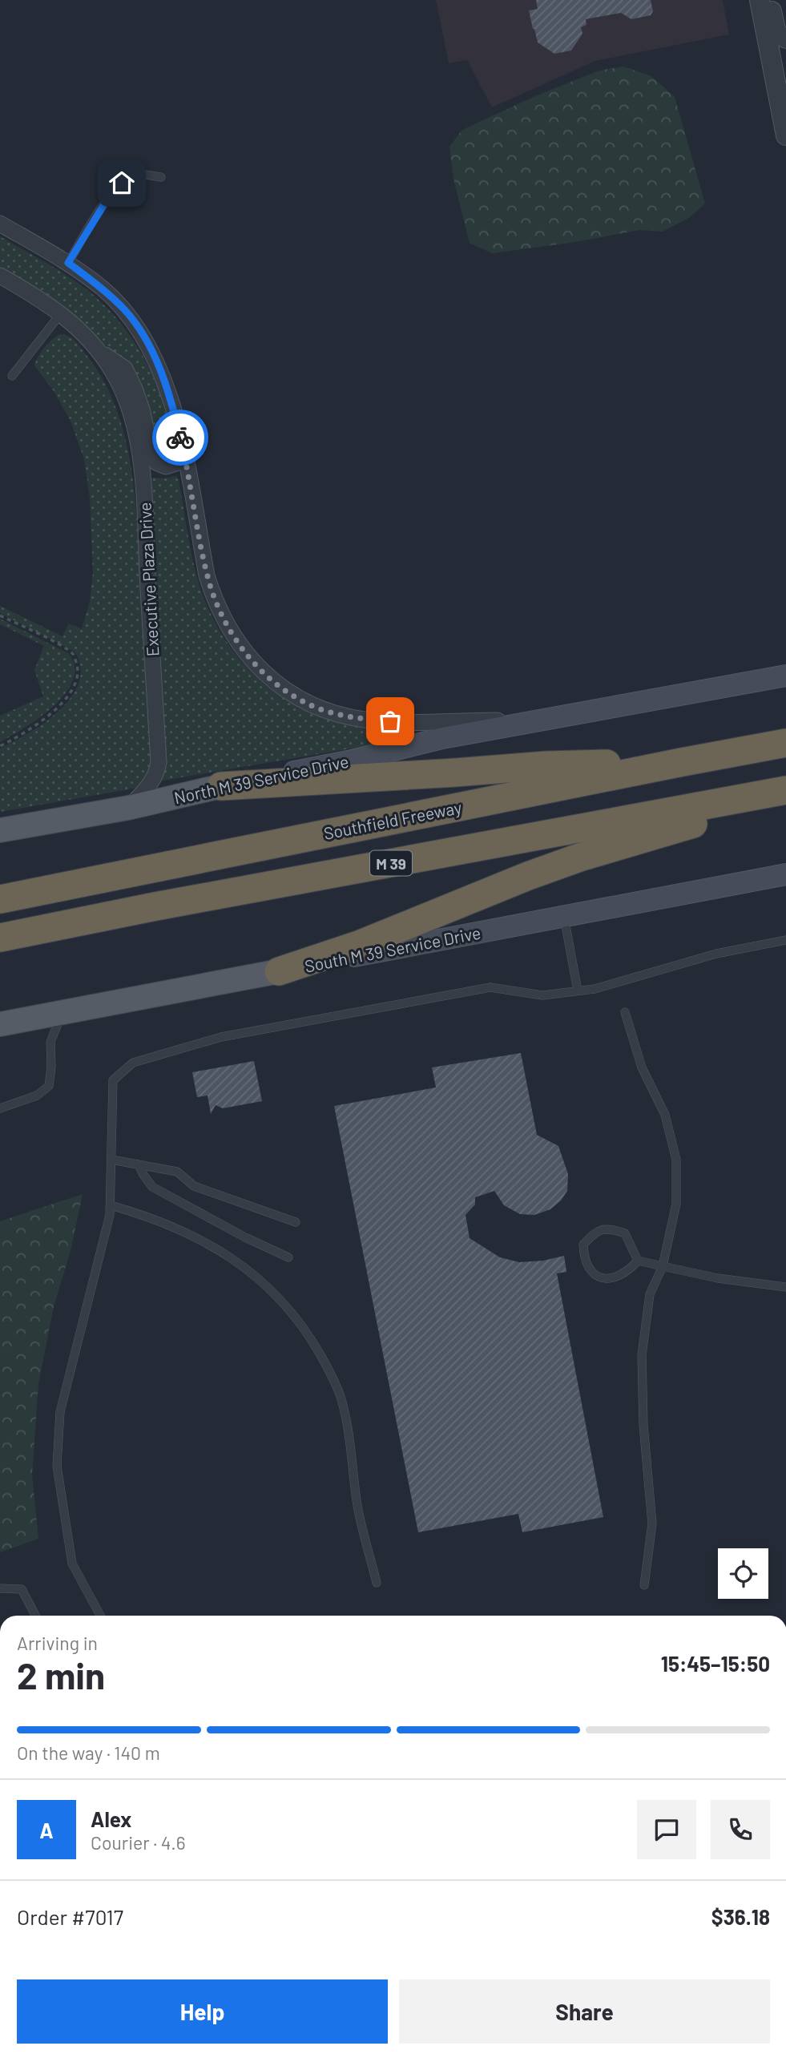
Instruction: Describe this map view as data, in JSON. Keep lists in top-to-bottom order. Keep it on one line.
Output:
{"streets":{"highway":["Southfield Freeway","M 39"],"main road":["North M 39 Service Drive","South M 39 Service Drive"],"street":["Executive Plaza Drive"]},"crossings":[["Executive Plaza Drive","North M 39 Service Drive"]],"page":{"heading":["2 min","Arriving in","15:45–15:50"],"panel":["Alex","Courier · 4.6","Order #7017","$36.18"],"bar":"On the way · 140 m","round":"A","buttons":["Help","Share"]}}
